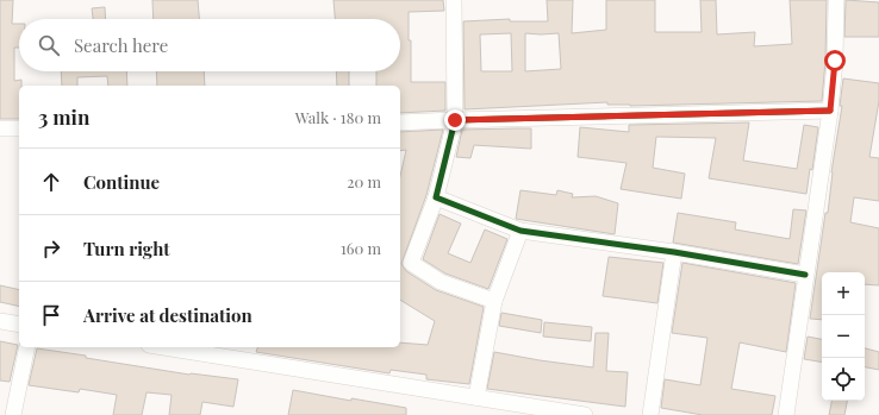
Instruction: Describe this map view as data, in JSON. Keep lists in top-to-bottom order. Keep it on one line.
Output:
{"page":{"search":"Search here","heading":["3 min","Walk · 180 m"],"list":[["Continue","20 m"],["Turn right","160 m"],"Arrive at destination"],"map_buttons":["+","−"]}}
